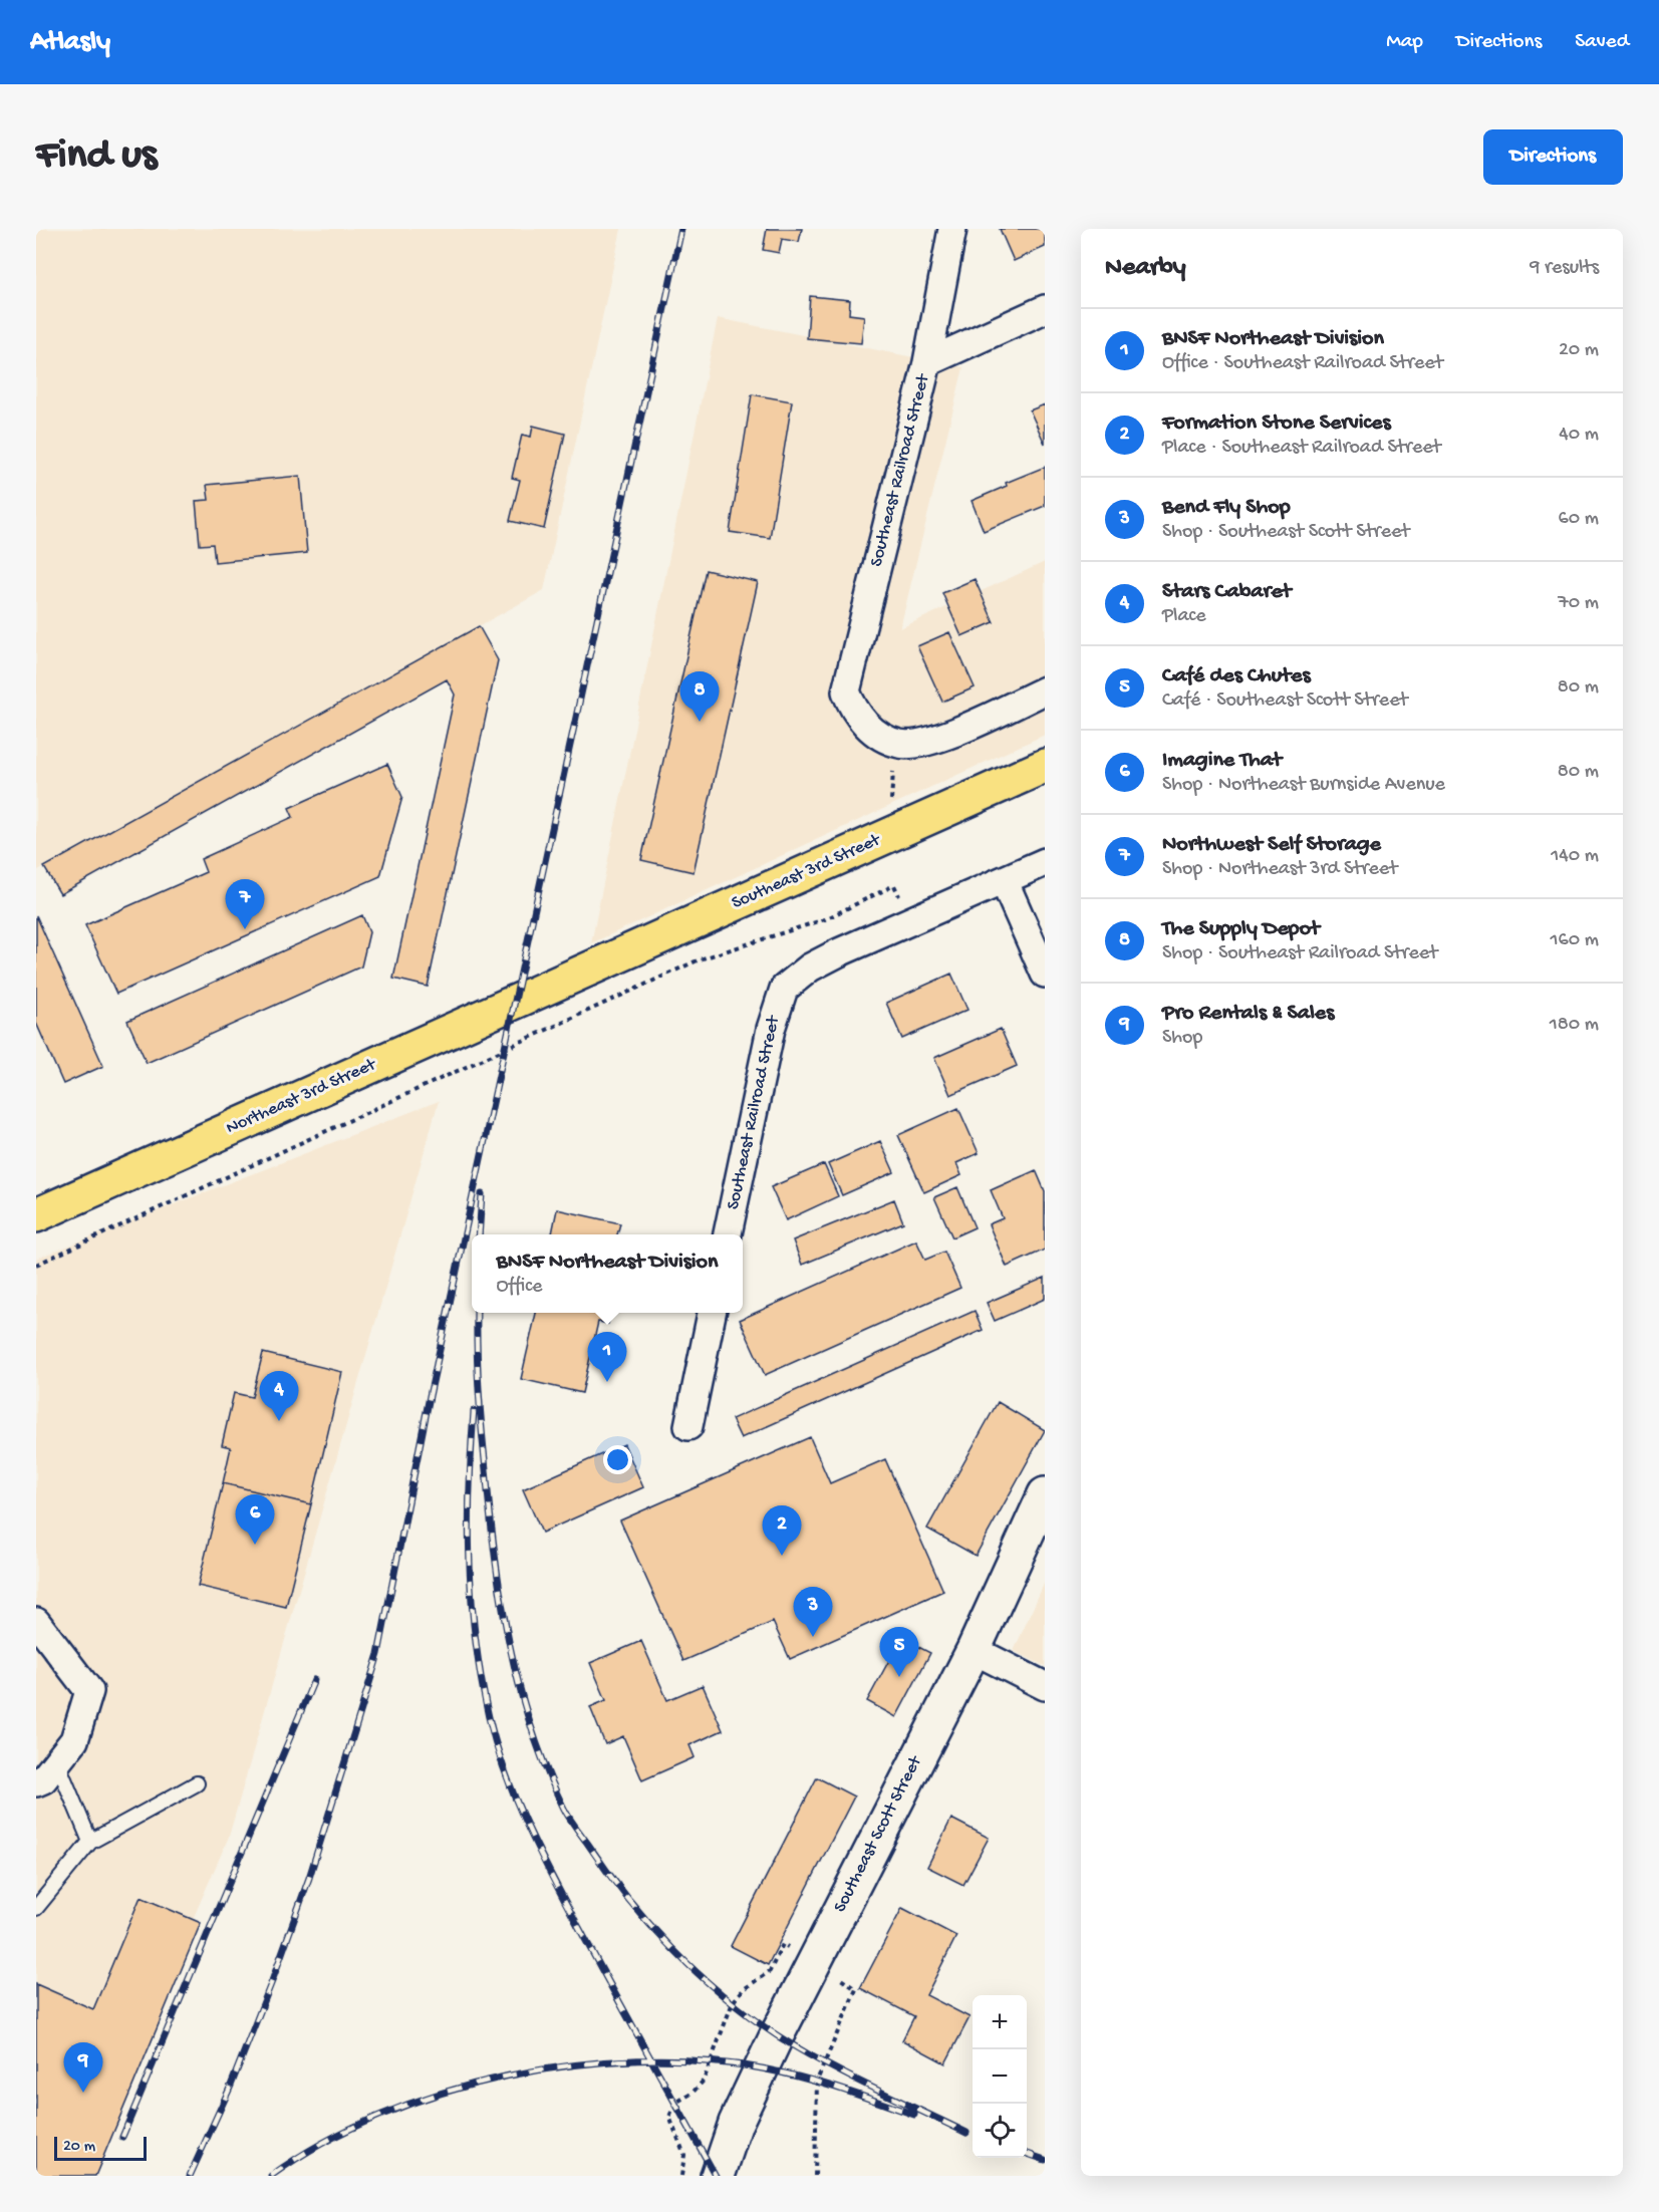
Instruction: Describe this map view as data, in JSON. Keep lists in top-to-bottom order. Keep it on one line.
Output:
{"streets":{"main road":["Southeast 3rd Street","Northeast 3rd Street"],"street":["Southeast Railroad Street","Southeast Scott Street"]},"crossings":[["Southeast 3rd Street","Northeast 3rd Street"]],"scale_bar":"20 m","page":{"header":"Atlasly","nav":["Map","Directions","Saved"],"buttons":"Directions","title":"Find us","heading":["Nearby","9 results"],"list":[{"mark":"1","name":"BNSF Northeast Division","note":"Office · Southeast Railroad Street","value":"20 m"},{"mark":"2","name":"Formation Stone Services","note":"Place · Southeast Railroad Street","value":"40 m"},{"mark":"3","name":"Bend Fly Shop","note":"Shop · Southeast Scott Street","value":"60 m"},{"mark":"4","name":"Stars Cabaret","note":"Place","value":"70 m"},{"mark":"5","name":"Café des Chutes","note":"Café · Southeast Scott Street","value":"80 m"},{"mark":"6","name":"Imagine That","note":"Shop · Northeast Burnside Avenue","value":"80 m"},{"mark":"7","name":"Northwest Self Storage","note":"Shop · Northeast 3rd Street","value":"140 m"},{"mark":"8","name":"The Supply Depot","note":"Shop · Southeast Railroad Street","value":"160 m"},{"mark":"9","name":"Pro Rentals & Sales","note":"Shop","value":"180 m"}],"pins":["8","7","1","4","6","2","3","5","9"],"popup":["BNSF Northeast Division","Office"],"map_buttons":["+","−"],"scale":"20 m"}}
